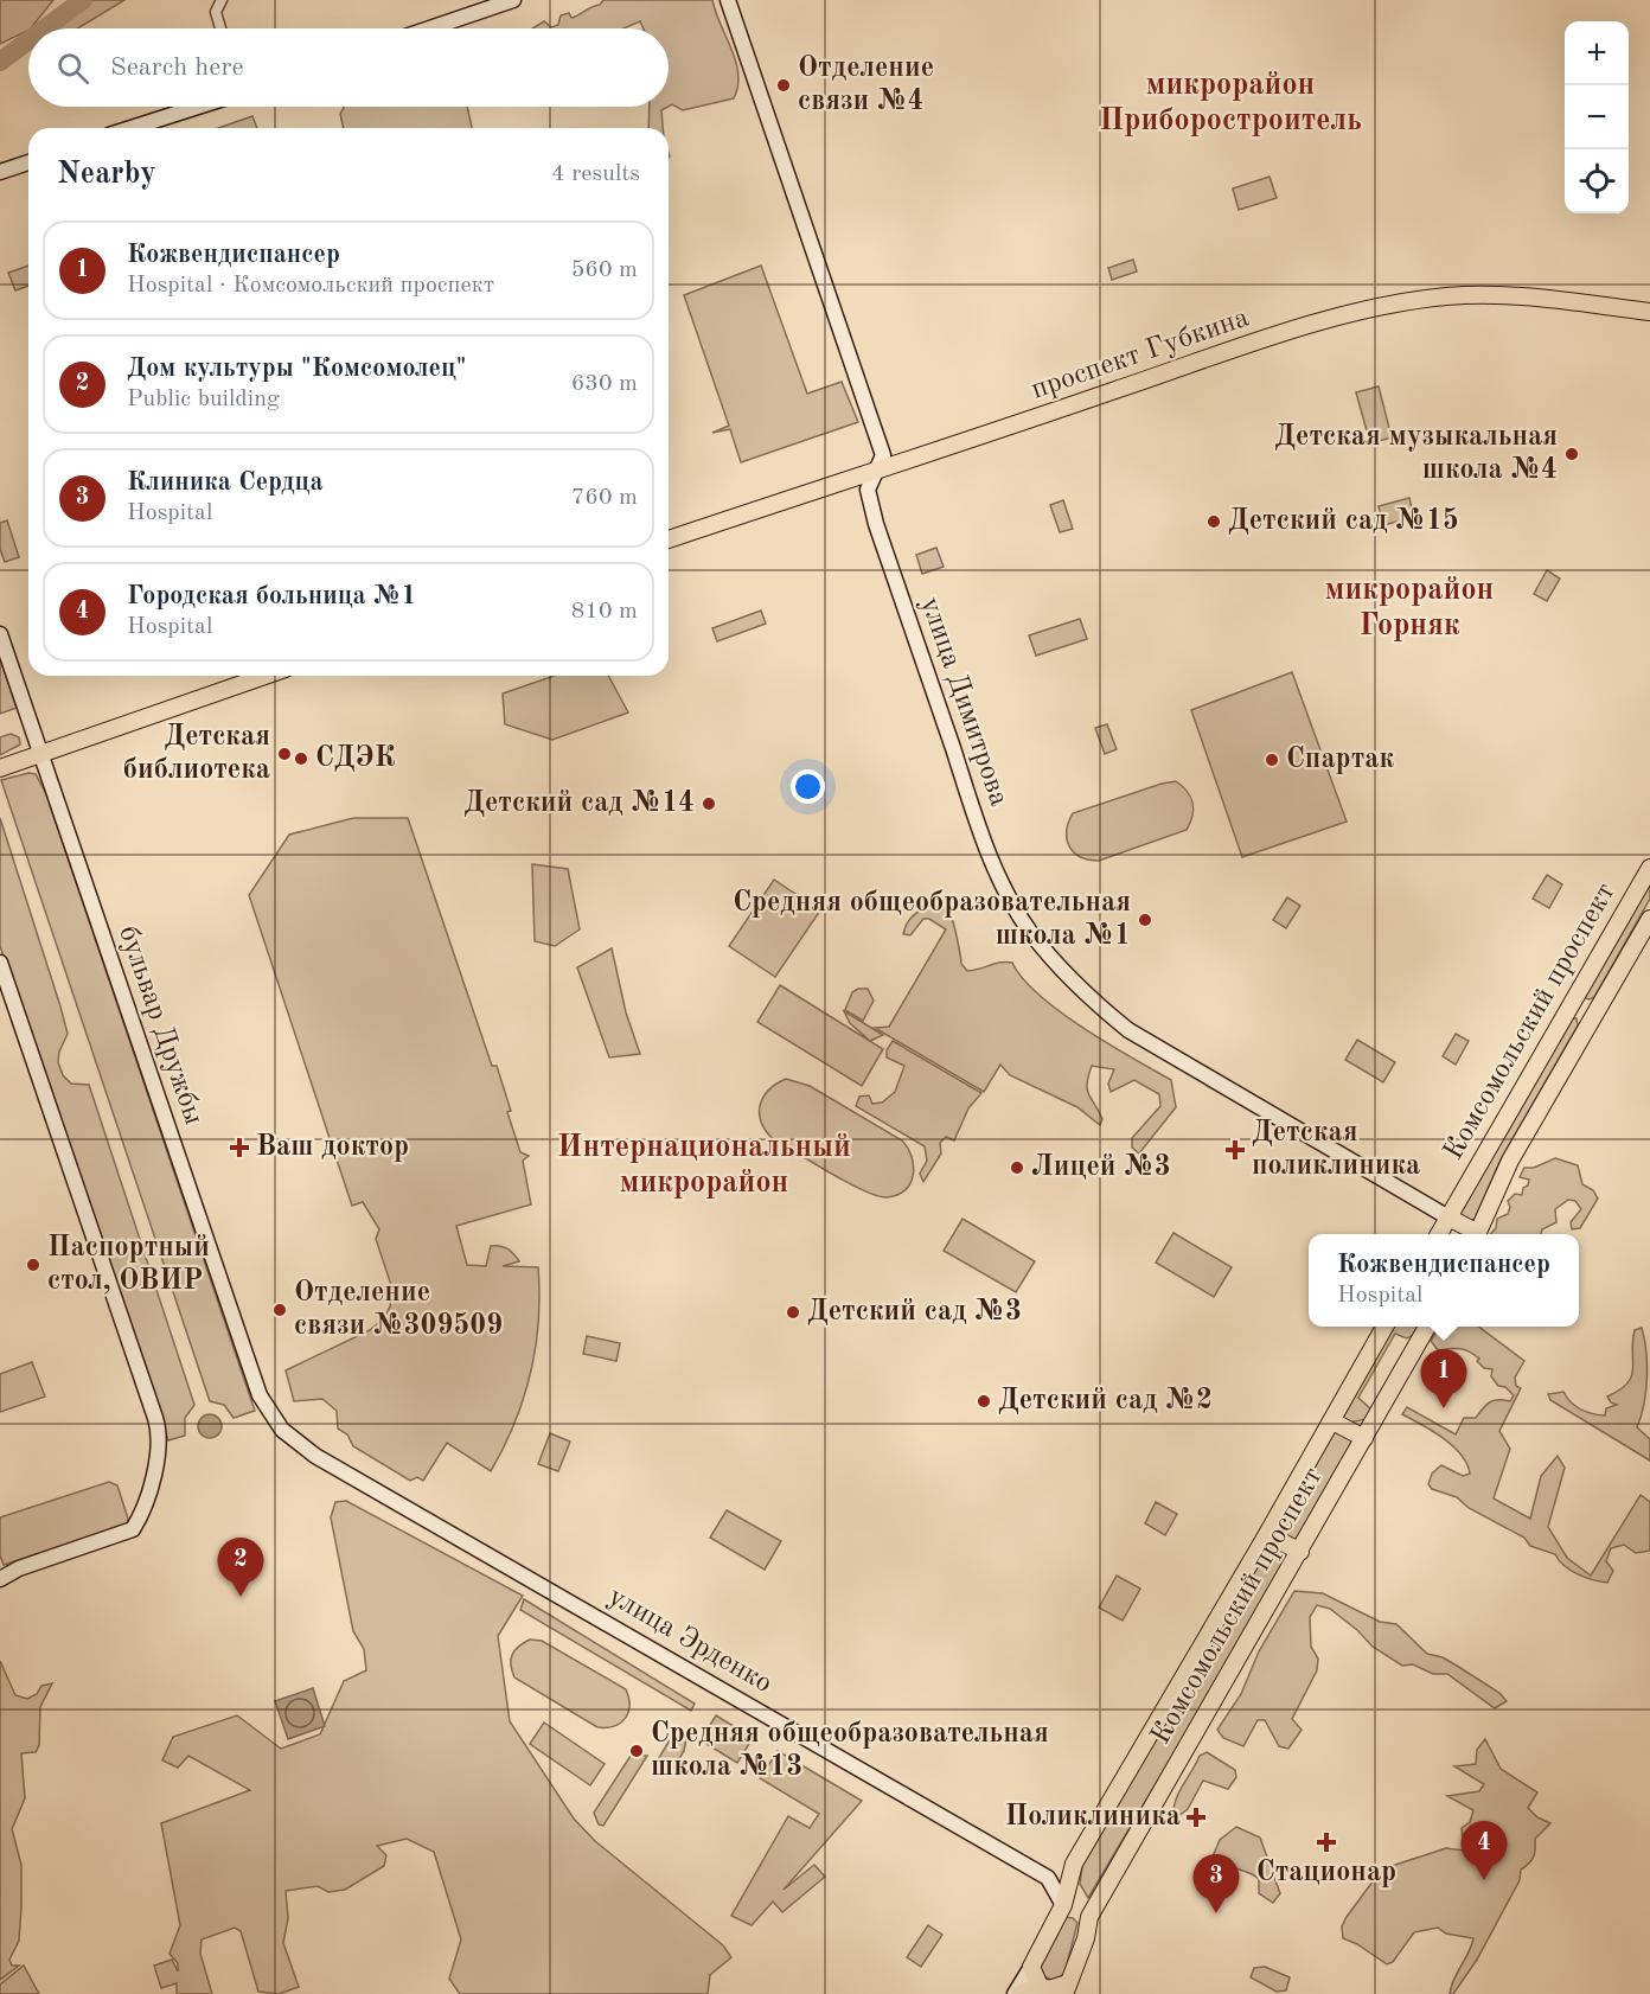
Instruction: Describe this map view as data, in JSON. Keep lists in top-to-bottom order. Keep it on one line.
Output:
{"streets":{"main road":["проспект Губкина","улица Димитрова","Комсомольский проспект","бульвар Дружбы","улица Эрденко"]},"crossings":[["проспект Губкина","улица Димитрова"],["улица Димитрова","Комсомольский проспект"],["Комсомольский проспект","улица Эрденко"],["бульвар Дружбы","улица Эрденко"]],"districts":["микрорайон Приборостроитель","микрорайон Горняк","Интернациональный микрорайон"],"places":{"other":["Отделение связи №4","Детская музыкальная школа №4","Детский сад №15","Детская библиотека","СДЭК","Спартак","Детский сад №14","Средняя общеобразовательная школа №1","Лицей №3","Паспортный стол, ОВИР","Отделение связи №309509","Детский сад №3","Детский сад №2","Средняя общеобразовательная школа №13"],"health":["Ваш доктор","Детская поликлиника","Поликлиника","Стационар"]},"page":{"map_buttons":["+","−"],"search":"Search here","heading":["Nearby","4 results"],"list":[{"mark":"1","name":"Кожвендиспансер","note":"Hospital · Комсомольский проспект","value":"560 m"},{"mark":"2","name":"Дом культуры \"Комсомолец\"","note":"Public building","value":"630 m"},{"mark":"3","name":"Клиника Сердца","note":"Hospital","value":"760 m"},{"mark":"4","name":"Городская больница №1","note":"Hospital","value":"810 m"}],"popup":["Кожвендиспансер","Hospital"],"pins":["1","2","4","3"]}}
